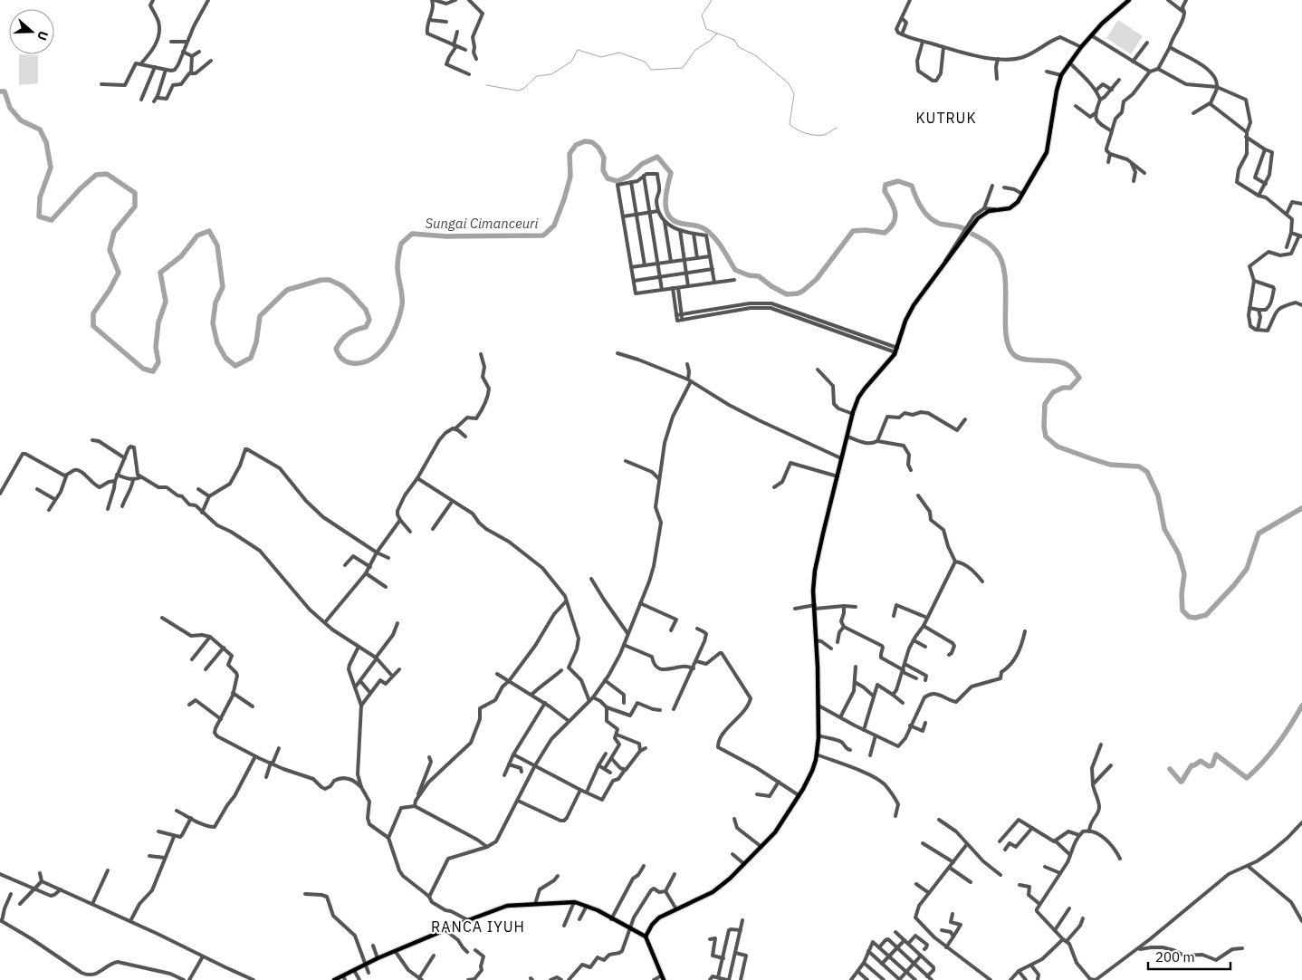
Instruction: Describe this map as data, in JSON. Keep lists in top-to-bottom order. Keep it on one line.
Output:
{"districts":["KUTRUK","RANCA IYUH"],"water":["Sungai Cimanceuri"],"scale_bar":"200 m","north":"right"}
